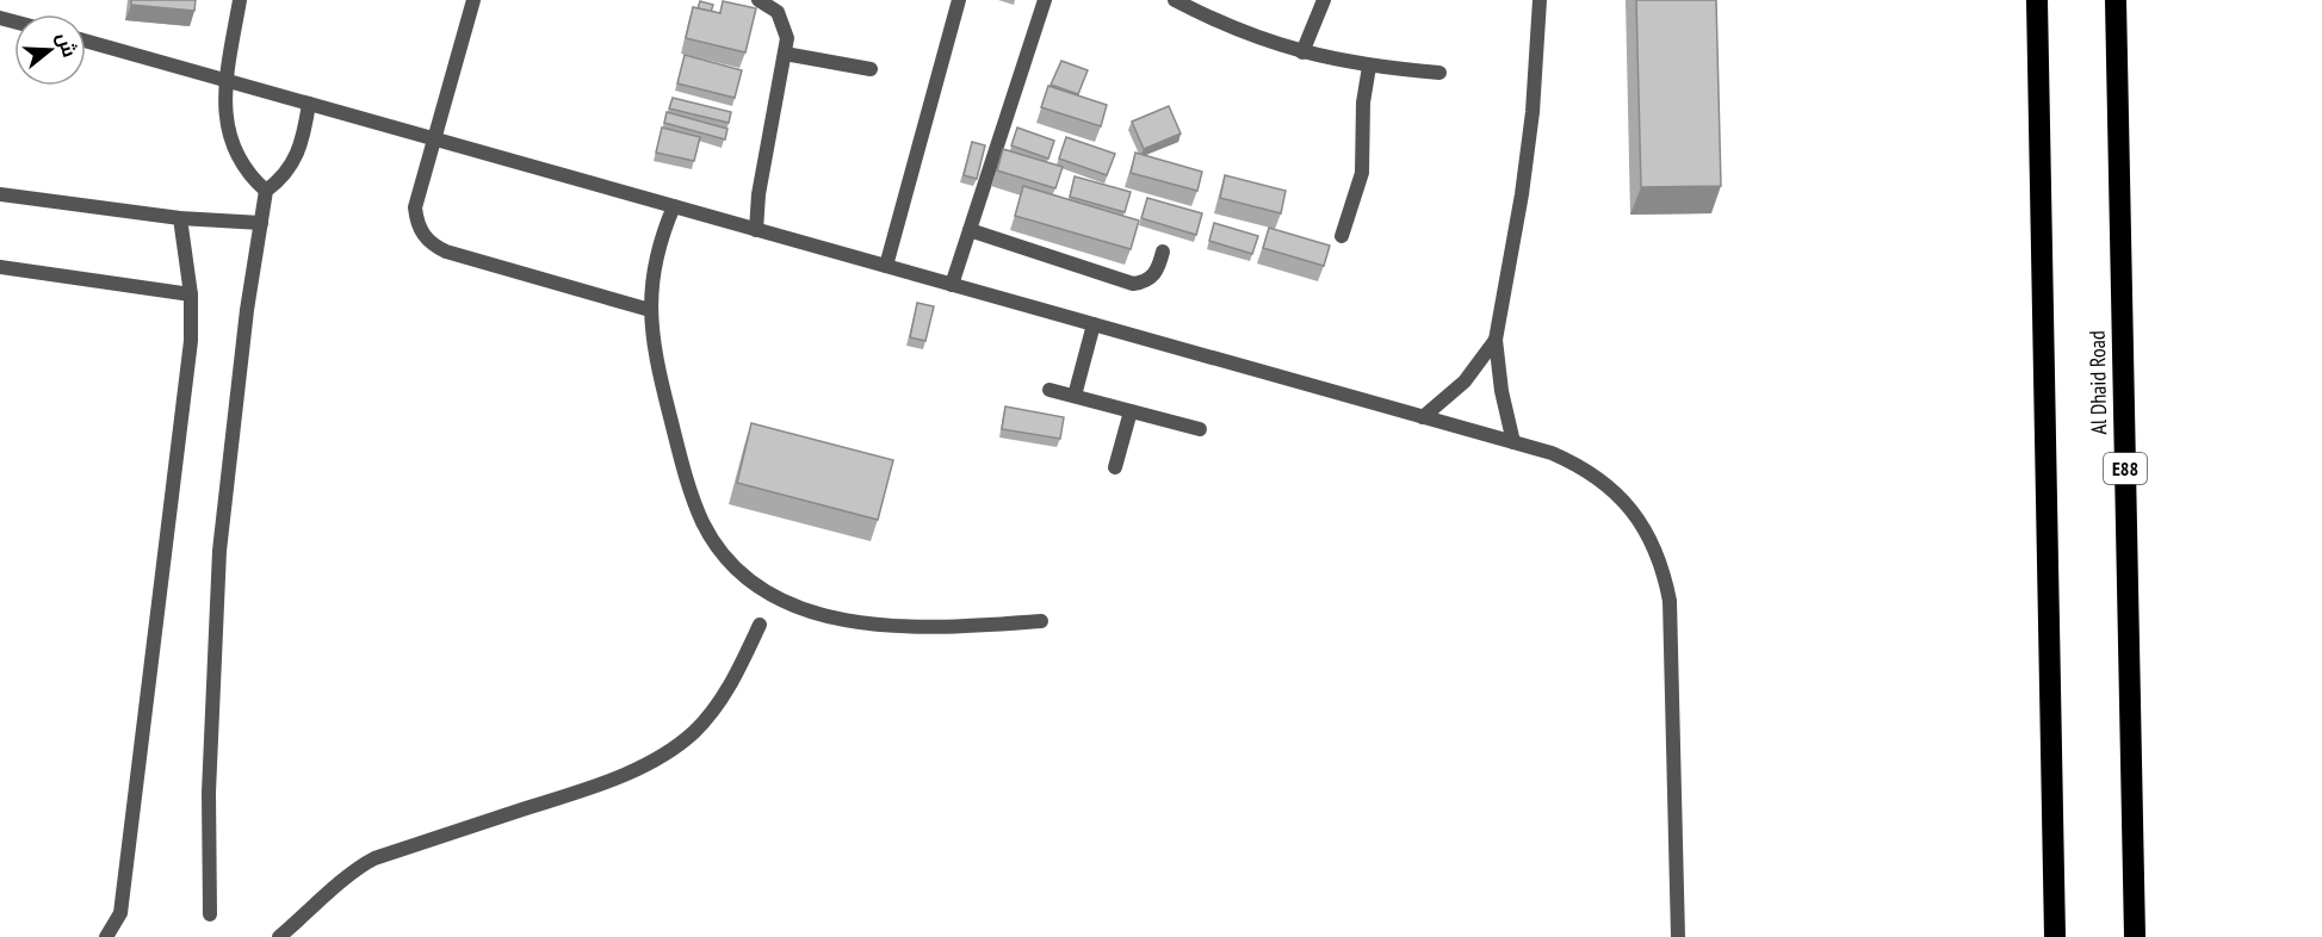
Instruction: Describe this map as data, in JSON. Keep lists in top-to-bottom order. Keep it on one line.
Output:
{"streets":{"highway":["Al Dhaid Road","E88"]},"north":"right"}
